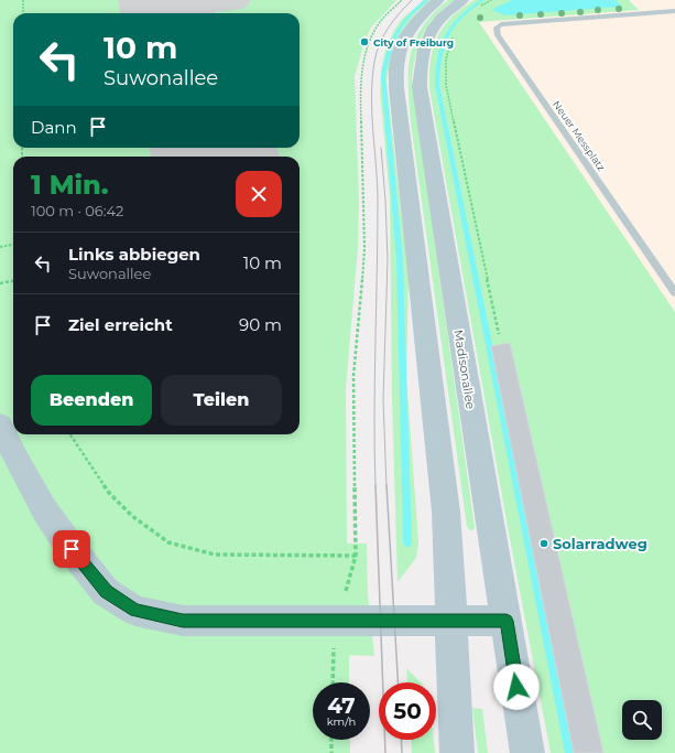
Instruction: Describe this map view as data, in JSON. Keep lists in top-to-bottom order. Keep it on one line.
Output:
{"streets":{"main road":["Madisonallee"],"lane":["Neuer Messplatz"]},"places":["City of Freiburg","Solarradweg"],"page":{"turn":["10 m","Suwonallee"],"then":"Dann","heading":["1 Min.","100 m · 06:42"],"list":[{"name":"Links abbiegen","note":"Suwonallee","value":"10 m"},{"name":"Ziel erreicht","value":"90 m"}],"buttons":["Beenden","Teilen"],"speed":"47 km/h","limit":"50"}}
